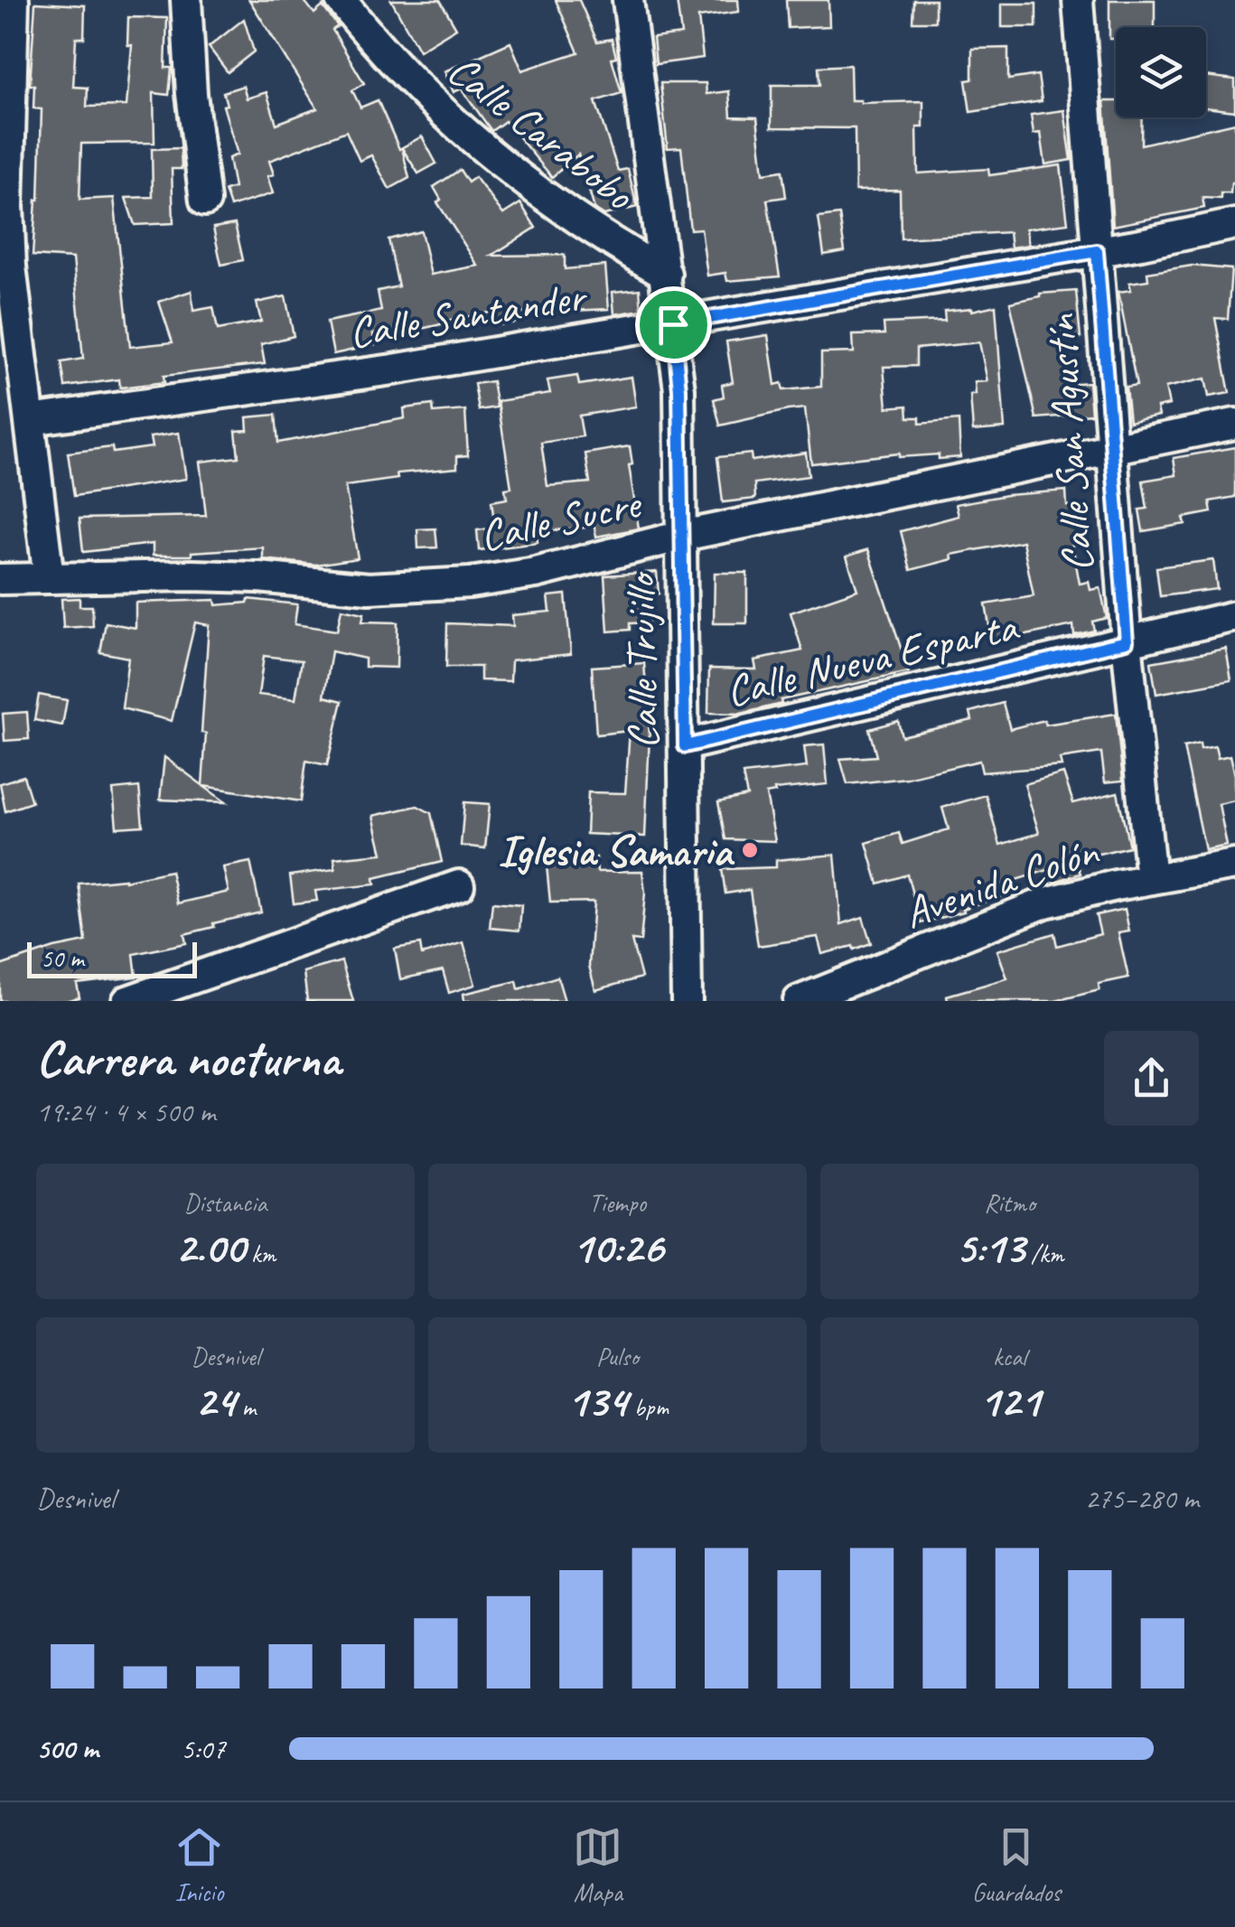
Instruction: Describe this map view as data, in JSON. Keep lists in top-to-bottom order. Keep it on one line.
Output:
{"streets":{"street":["Calle Carabobo","Calle Santander","Calle San Agustín","Calle Sucre","Calle Nueva Esparta","Calle Trujillo","Avenida Colón"]},"crossings":[["Calle Carabobo","Calle Trujillo"],["Calle Santander","Calle San Agustín"],["Calle Santander","Calle Trujillo"],["Calle San Agustín","Calle Sucre"],["Calle San Agustín","Calle Nueva Esparta"],["Calle San Agustín","Avenida Colón"],["Calle Sucre","Calle Trujillo"],["Calle Nueva Esparta","Calle Trujillo"]],"places":["Iglesia Samaria"],"scale_bar":"50 m","page":{"scale":"50 m","heading":["Carrera nocturna","19:24 · 4 × 500 m"],"stats":[["Distancia","2.00 km"],["Tiempo","10:26"],["Ritmo","5:13 /km"],["Desnivel","24 m"],["Pulso","134 bpm"],["kcal","121"]],"chart":["Desnivel","275–280 m"],"list":[{"name":"500 m","note":"5:07"}],"tabs":["Inicio","Mapa","Guardados"]}}
